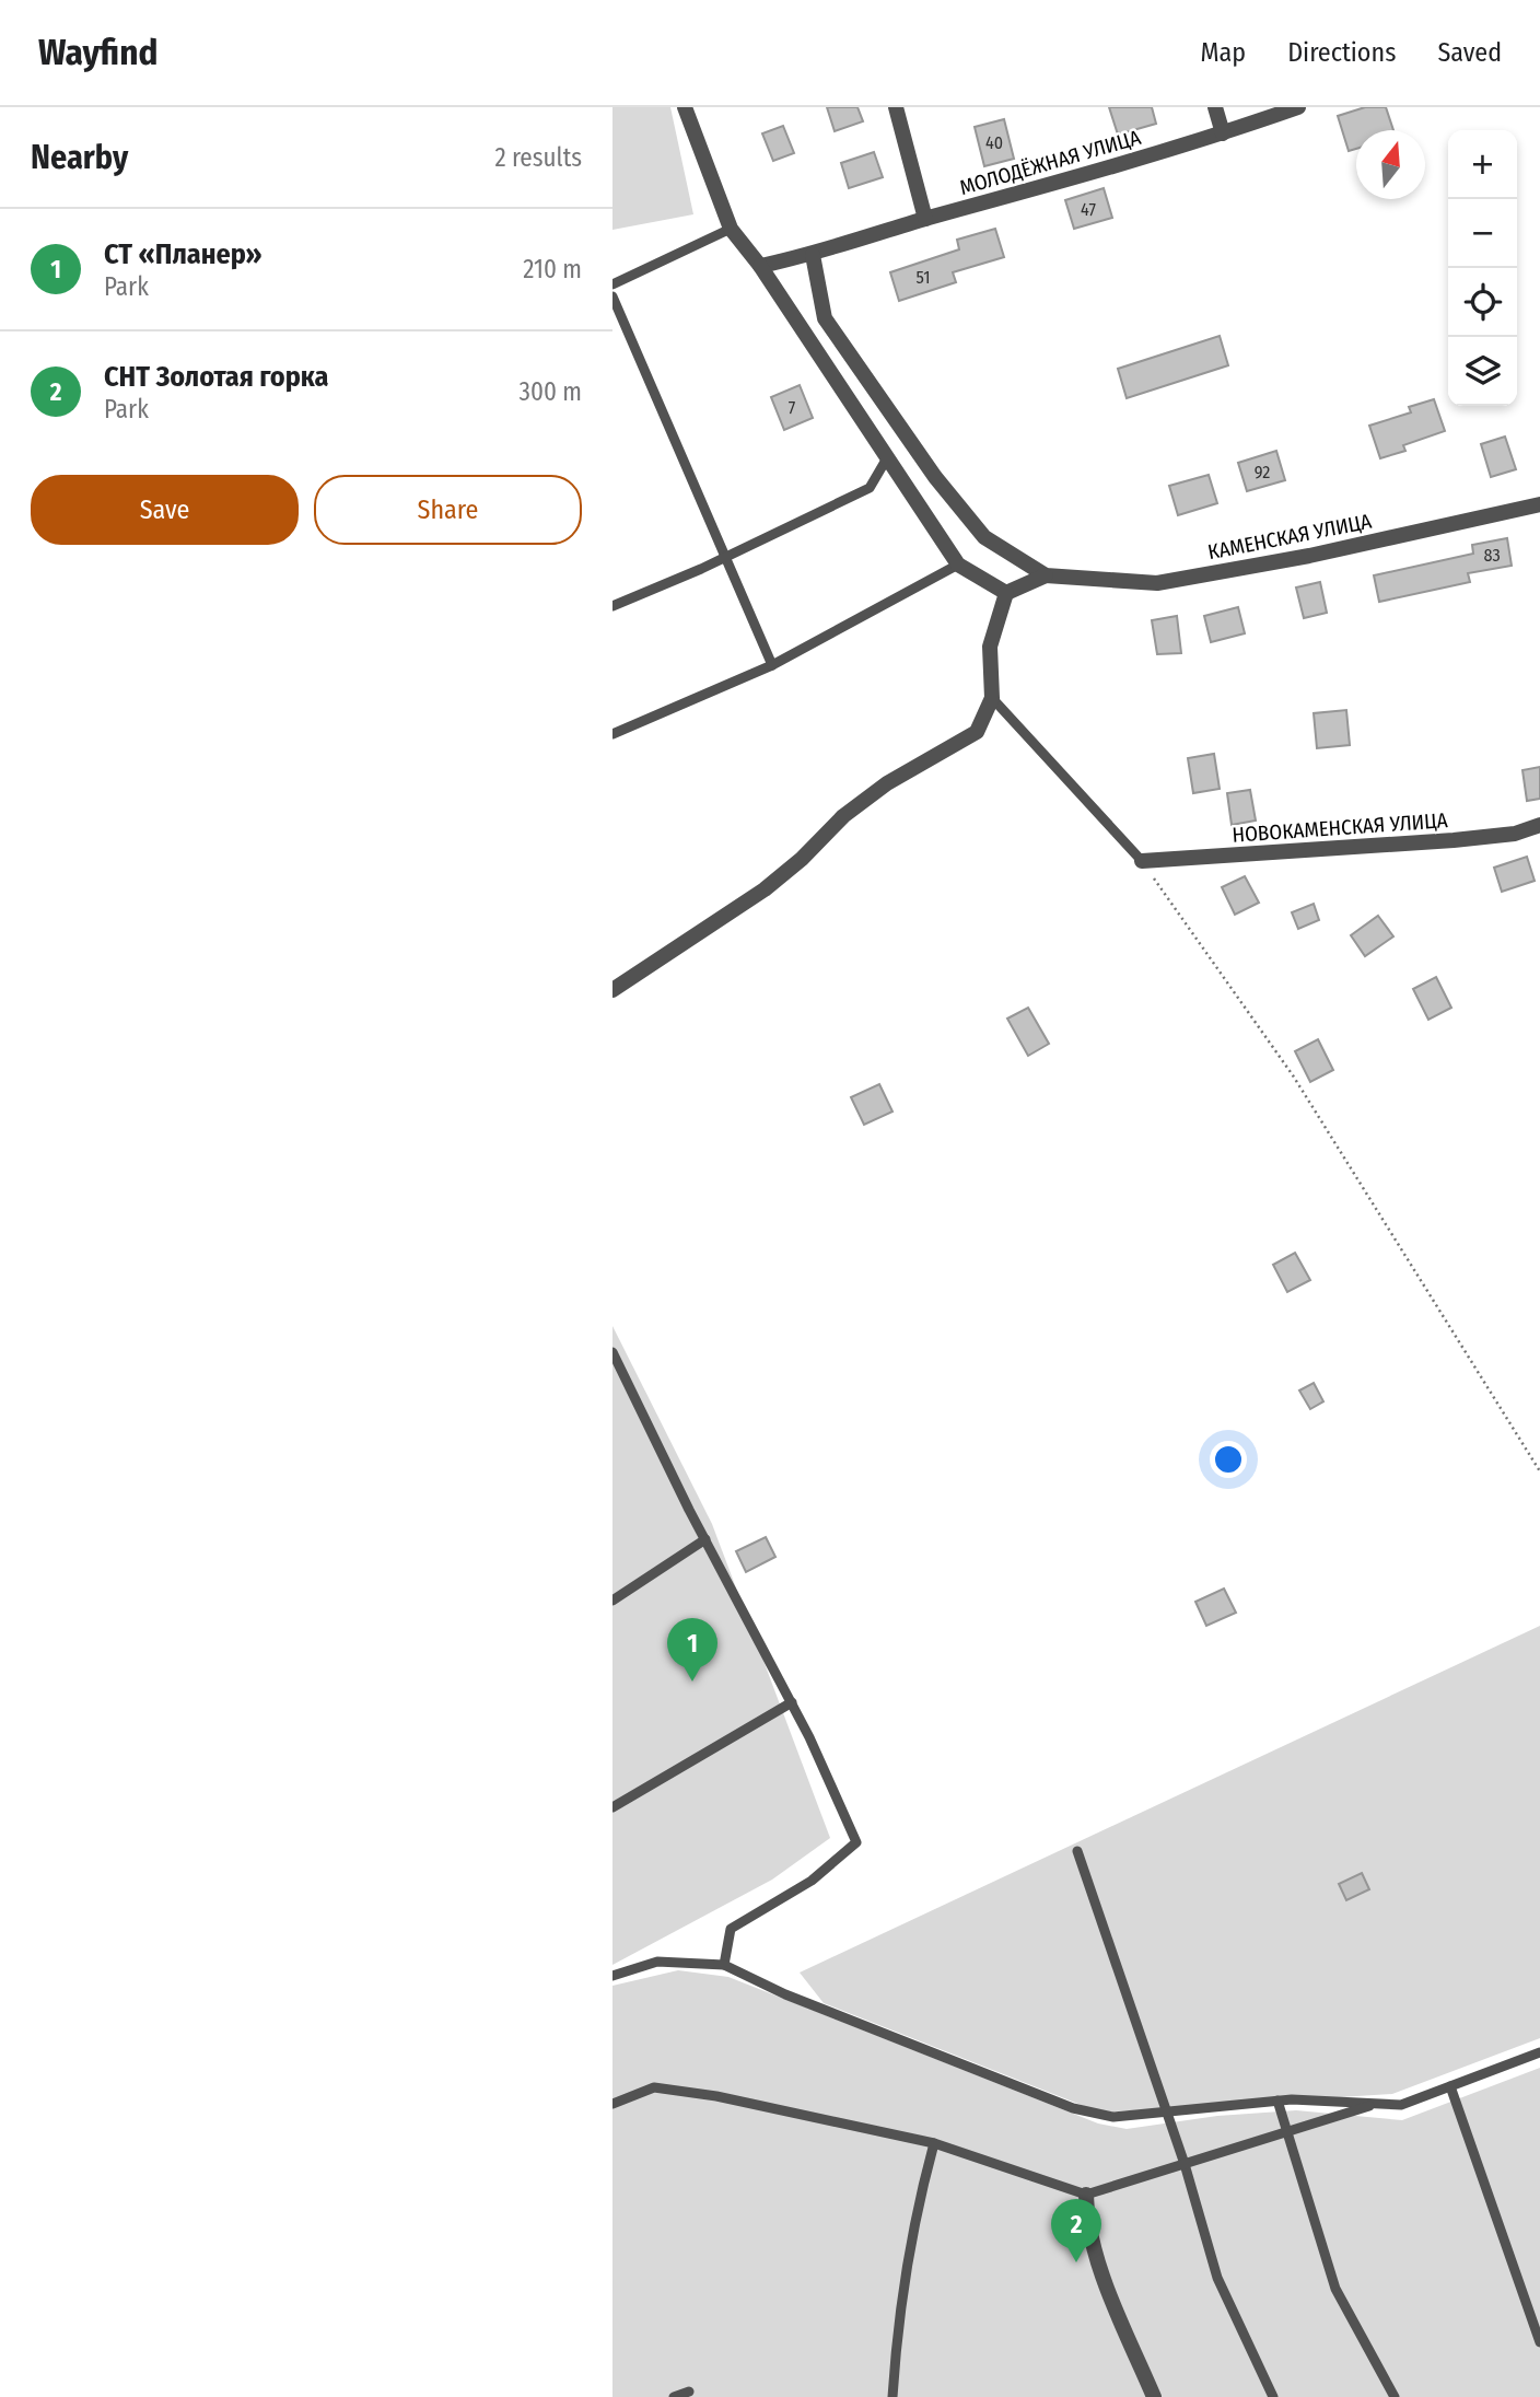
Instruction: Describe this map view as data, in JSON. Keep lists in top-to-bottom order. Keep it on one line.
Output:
{"streets":{"street":["МОЛОДЁЖНАЯ УЛИЦА","КАМЕНСКАЯ УЛИЦА","НОВОКАМЕНСКАЯ УЛИЦА"]},"house_numbers":["40","47","51","7","92","83"],"north":"top","page":{"header":"Wayfind","nav":["Map","Directions","Saved"],"heading":["Nearby","2 results"],"map_buttons":["+","−"],"list":[{"mark":"1","name":"СТ «Планер»","note":"Park","value":"210 m"},{"mark":"2","name":"СНТ Золотая горка","note":"Park","value":"300 m"}],"buttons":["Save","Share"],"pins":["1","2"]}}
